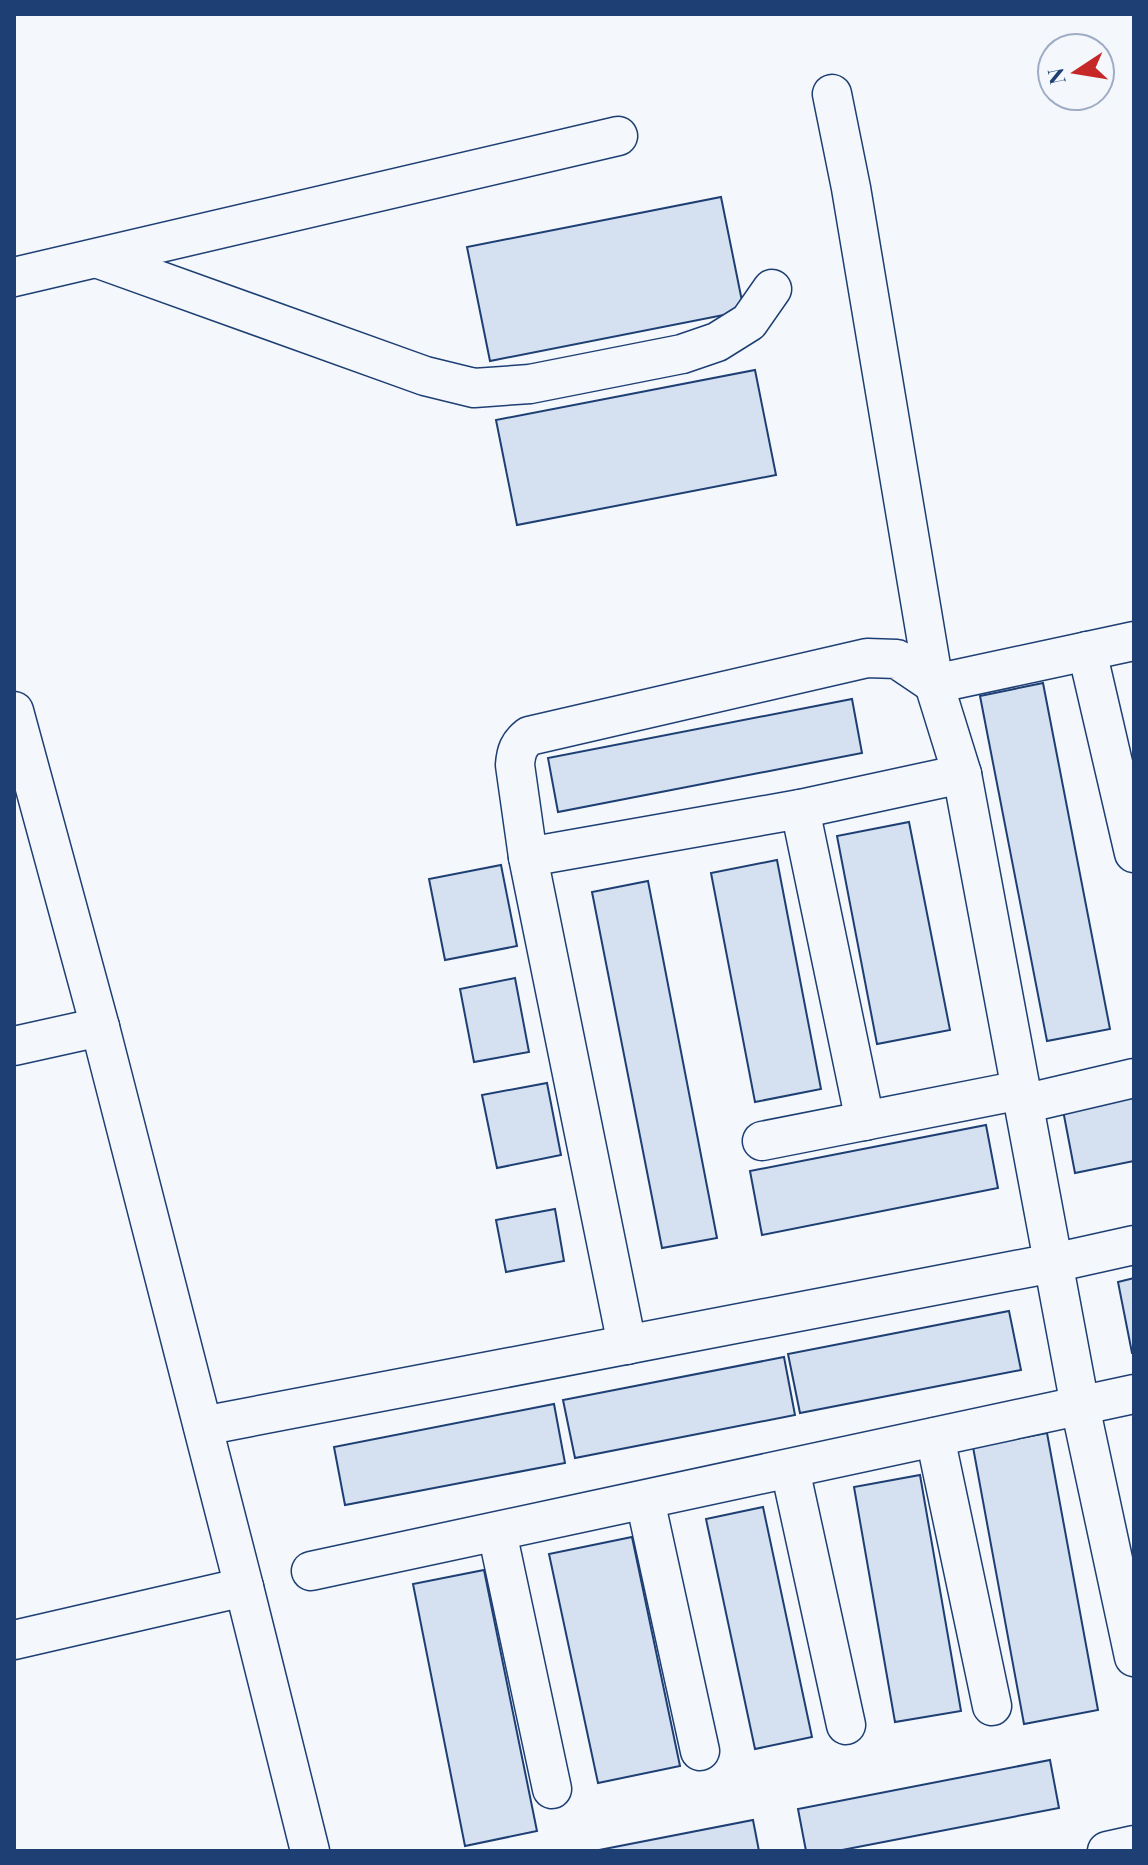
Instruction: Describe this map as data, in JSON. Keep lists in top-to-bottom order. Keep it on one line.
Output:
{"north":"left"}
